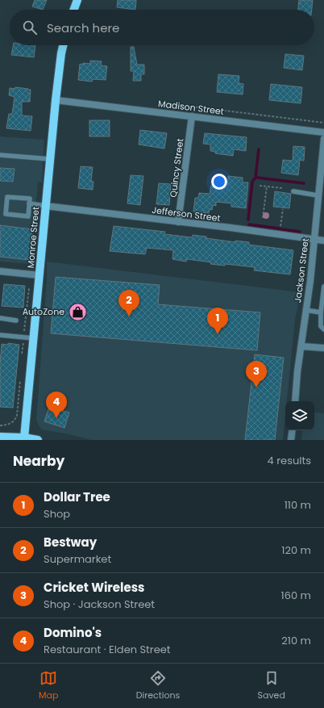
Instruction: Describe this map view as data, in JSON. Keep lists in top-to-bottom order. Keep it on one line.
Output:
{"streets":{"main road":["Monroe Street"],"street":["Madison Street","Quincy Street","Jefferson Street","Jackson Street"]},"crossings":[["Madison Street","Quincy Street"],["Madison Street","Monroe Street"],["Quincy Street","Jefferson Street"],["Jefferson Street","Monroe Street"],["Jefferson Street","Jackson Street"]],"places":{"shop":["AutoZone"]},"page":{"search":"Search here","pins":["2","1","3","4"],"heading":["Nearby","4 results"],"list":[{"mark":"1","name":"Dollar Tree","note":"Shop","value":"110 m"},{"mark":"2","name":"Bestway","note":"Supermarket","value":"120 m"},{"mark":"3","name":"Cricket Wireless","note":"Shop · Jackson Street","value":"160 m"},{"mark":"4","name":"Domino's","note":"Restaurant · Elden Street","value":"210 m"}],"nav":["Map","Directions","Saved"]}}
